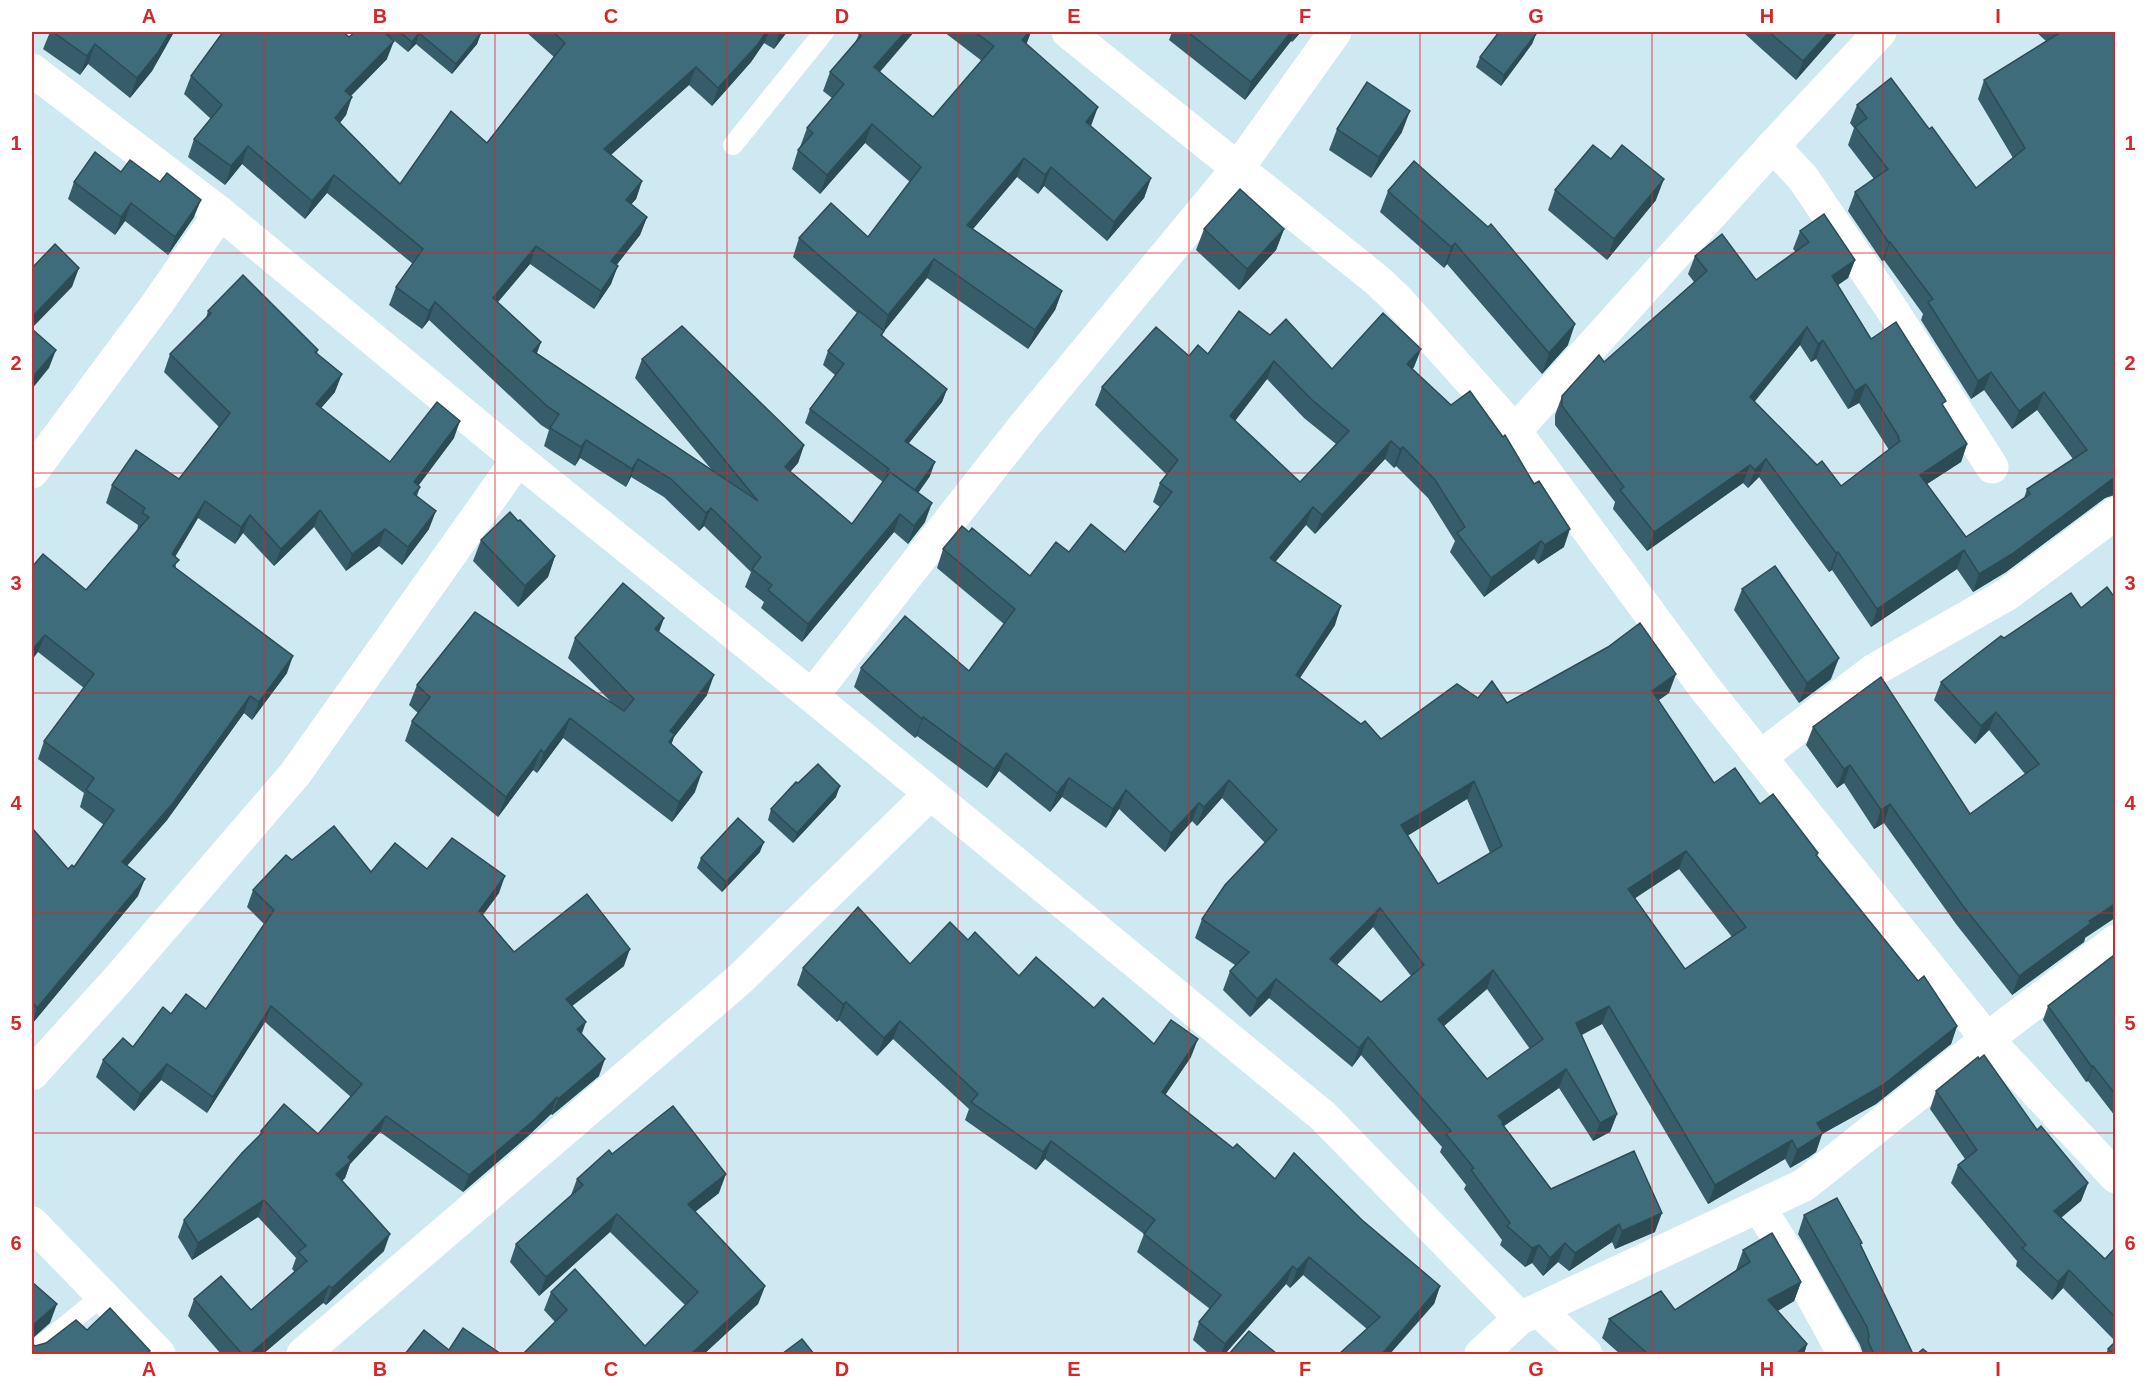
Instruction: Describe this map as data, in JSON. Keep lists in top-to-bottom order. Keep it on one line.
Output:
{"grid":{"columns":["A","B","C","D","E","F","G","H","I"],"rows":["1","2","3","4","5","6"]}}
